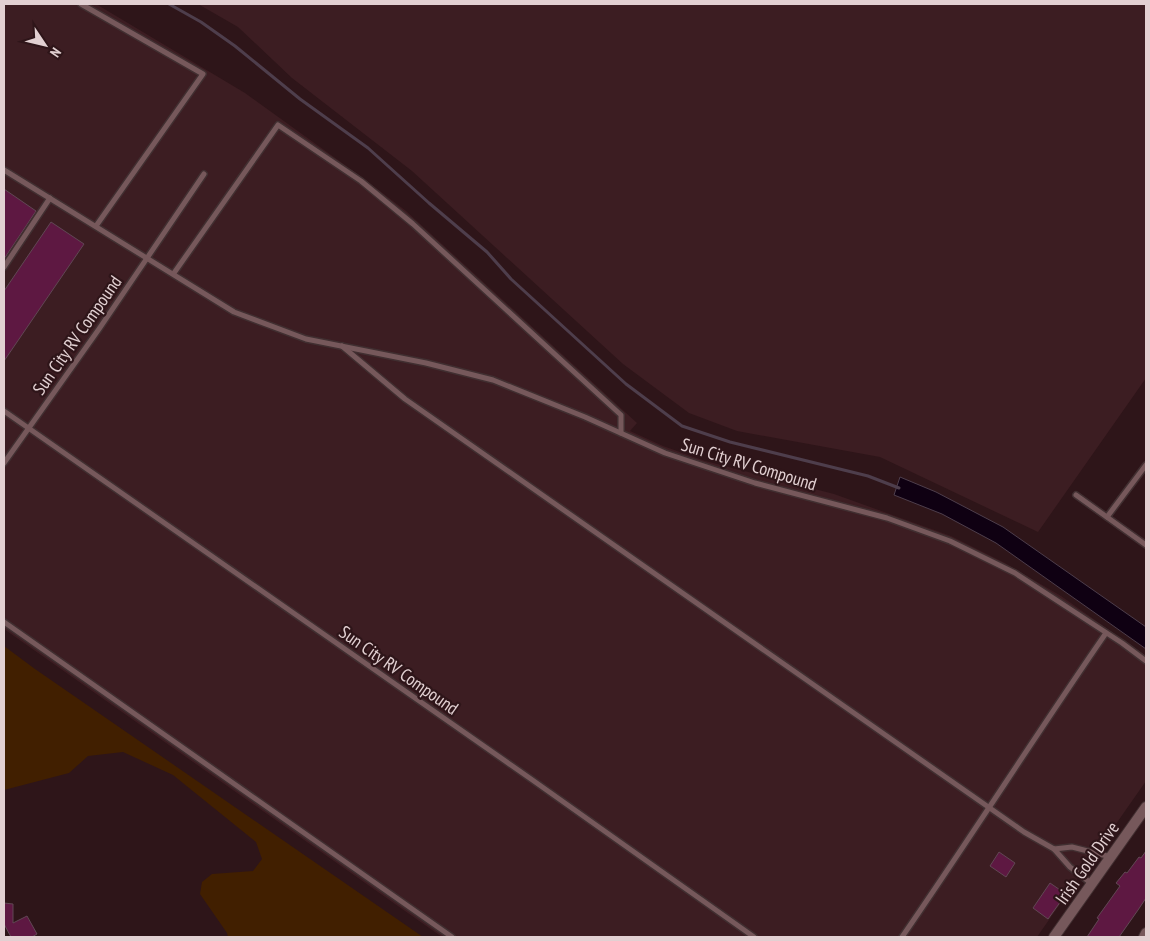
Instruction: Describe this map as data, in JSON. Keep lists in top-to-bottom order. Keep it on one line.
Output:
{"streets":{"street":["Irish Gold Drive"],"lane":["Sun City RV Compound"]},"north":"bottom right"}
